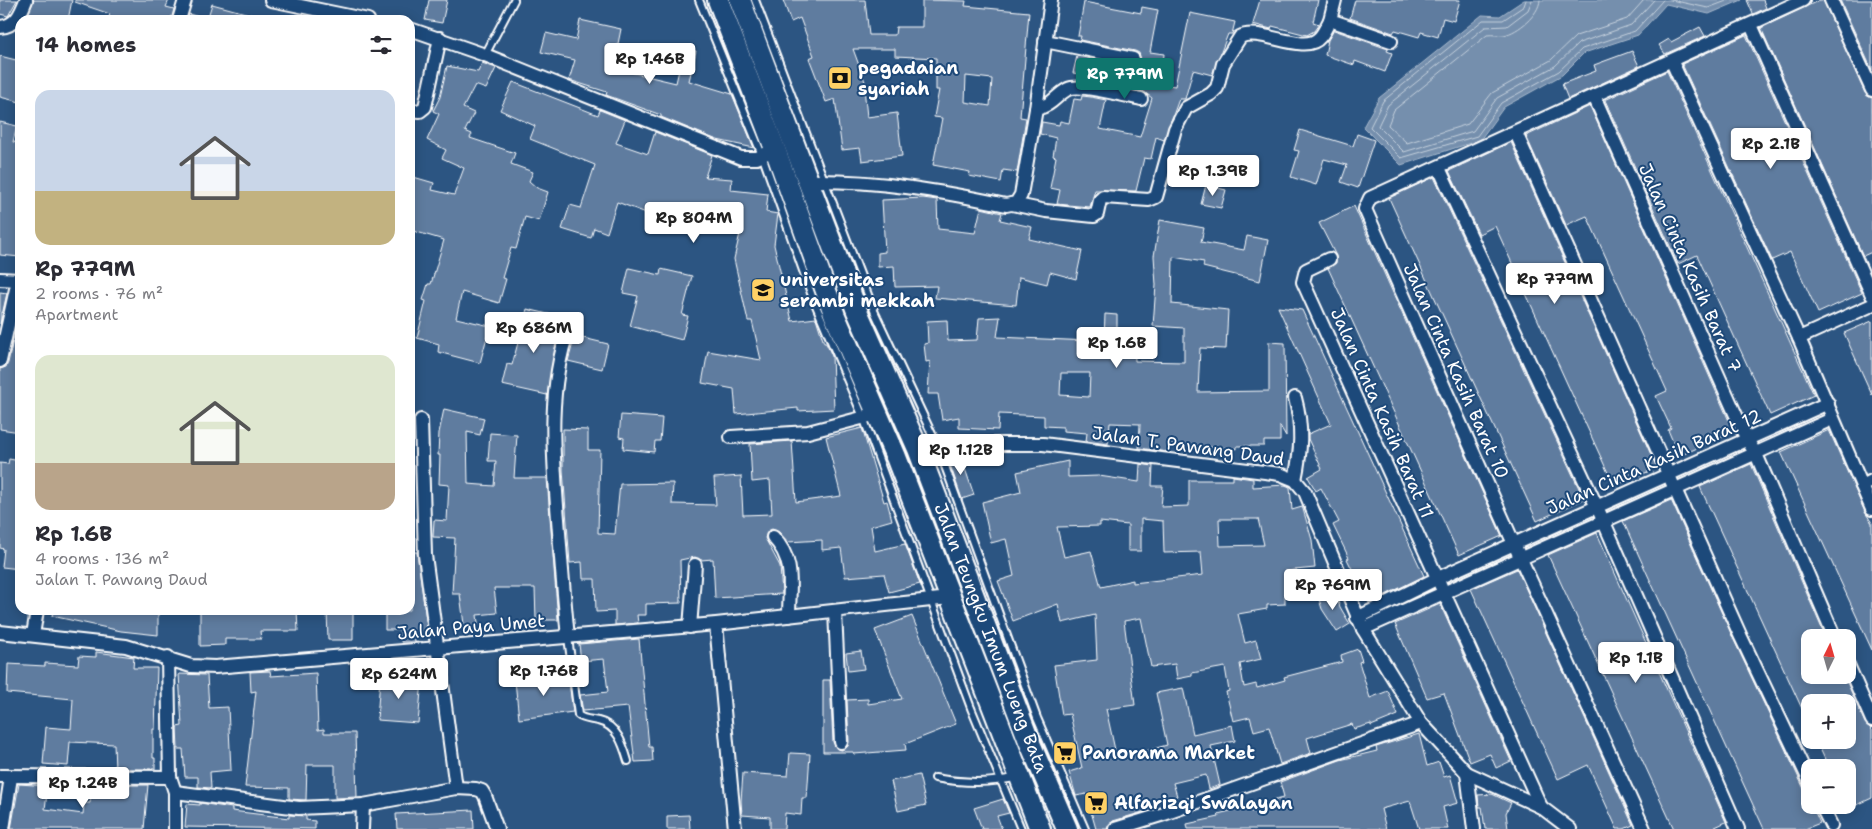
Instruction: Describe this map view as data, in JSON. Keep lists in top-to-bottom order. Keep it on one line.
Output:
{"streets":{"highway":["Jalan Teungku Imum Lueng Bata"],"street":["Jalan Cinta Kasih Barat 7","Jalan Cinta Kasih Barat 10","Jalan Cinta Kasih Barat 11","Jalan T. Pawang Daud","Jalan Cinta Kasih Barat 12","Jalan Paya Umet"]},"crossings":[["Jalan Cinta Kasih Barat 7","Jalan Cinta Kasih Barat 12"],["Jalan Cinta Kasih Barat 10","Jalan Cinta Kasih Barat 12"],["Jalan Cinta Kasih Barat 11","Jalan Cinta Kasih Barat 12"],["Jalan T. Pawang Daud","Jalan Cinta Kasih Barat 12"],["Jalan T. Pawang Daud","Jalan Teungku Imum Lueng Bata"],["Jalan Paya Umet","Jalan Teungku Imum Lueng Bata"]],"places":{"bank":["pegadaian syariah"],"school or university":["universitas serambi mekkah"],"supermarket":["Panorama Market","Alfarizqi Swalayan"]},"north":"top","page":{"heading":"14 homes","price":["Rp 1.46B","Rp 779M","Rp 2.1B","Rp 1.39B","Rp 804M","Rp 779M","Rp 686M","Rp 1.6B","Rp 1.12B","Rp 769M","Rp 1.1B","Rp 1.76B","Rp 624M","Rp 1.24B"],"list":[{"name":"Rp 779M","note":"2 rooms · 76 m² · Apartment"},{"name":"Rp 1.6B","note":"4 rooms · 136 m² · Jalan T. Pawang Daud"}],"map_buttons":["+","−"]}}
